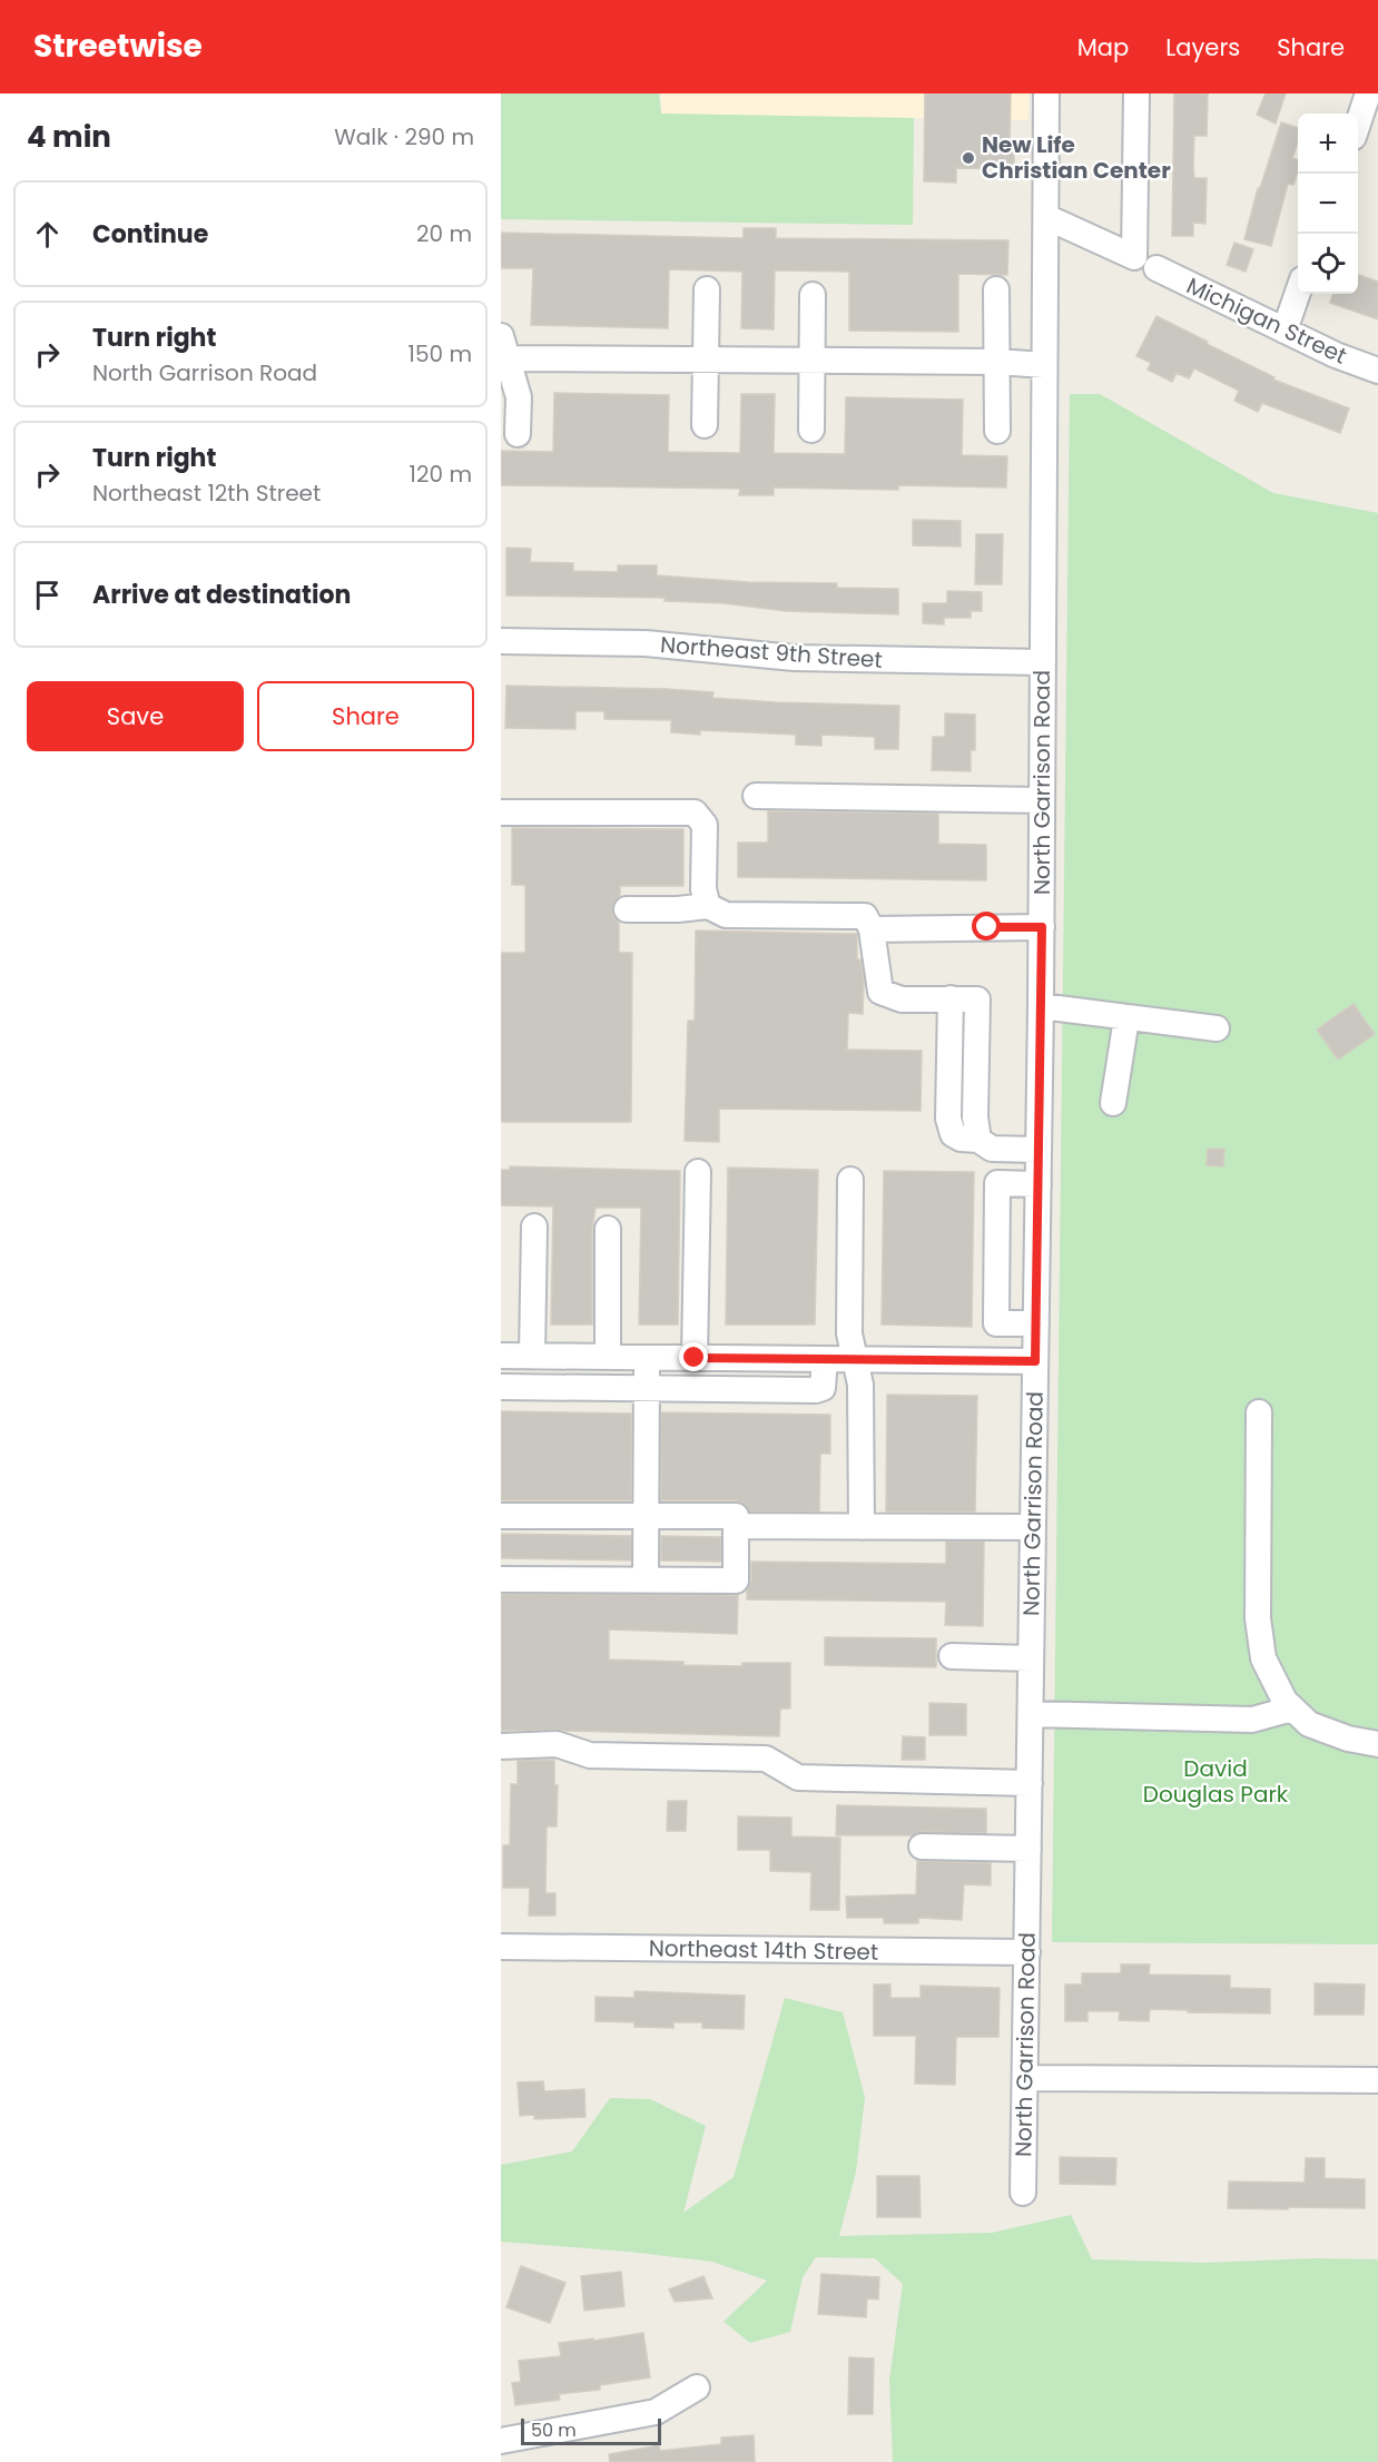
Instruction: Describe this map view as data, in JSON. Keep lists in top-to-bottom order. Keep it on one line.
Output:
{"streets":{"street":["Michigan Street","Northeast 9th Street","North Garrison Road","Northeast 14th Street"]},"crossings":[["Northeast 9th Street","North Garrison Road"],["North Garrison Road","Northeast 14th Street"]],"parks":["David Douglas Park"],"places":["New Life Christian Center"],"scale_bar":"50 m","page":{"header":"Streetwise","nav":["Map","Layers","Share"],"heading":["4 min","Walk · 290 m"],"map_buttons":["+","−"],"list":[["Continue","20 m"],["Turn right","North Garrison Road","150 m"],["Turn right","Northeast 12th Street","120 m"],"Arrive at destination"],"buttons":["Save","Share"],"scale":"50 m"}}
